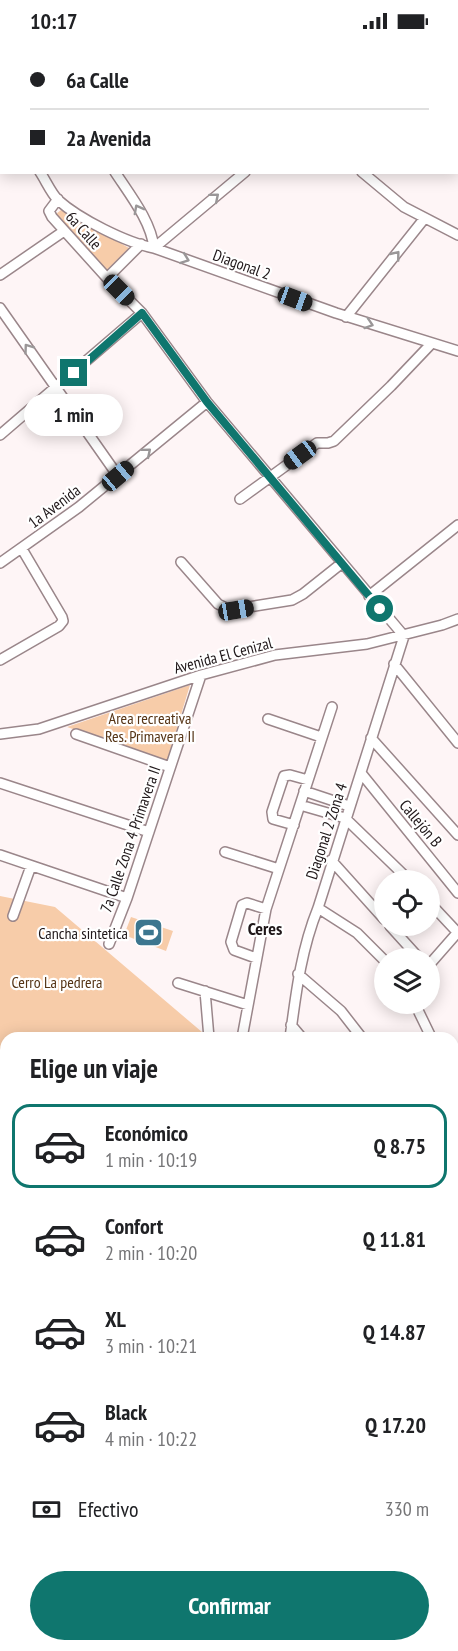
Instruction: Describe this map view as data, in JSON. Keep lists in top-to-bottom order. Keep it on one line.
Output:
{"streets":{"street":["6a Calle","Diagonal 2","1a Avenida","Avenida El Cenizal","Callejón B","Diagonal 2 Zona 4","7a Calle Zona 4 Primavera II"]},"crossings":[["6a Calle","Diagonal 2"],["6a Calle","1a Avenida"],["6a Calle","Avenida El Cenizal"],["6a Calle","Diagonal 2 Zona 4"],["Avenida El Cenizal","Diagonal 2 Zona 4"],["Avenida El Cenizal","7a Calle Zona 4 Primavera II"],["Callejón B","Diagonal 2 Zona 4"]],"one_way":["Diagonal 2","1a Avenida"],"districts":["Ceres"],"parks":["Area recreativa Res. Primavera II","Cerro La pedrera"],"places":{"sports":["Cancha sintetica"]},"page":{"status":"10:17","banner":["6a Calle","2a Avenida"],"bubble":"1 min","heading":"Elige un viaje","list":[{"name":"Económico","note":"1 min · 10:19","value":"Q 8.75"},{"name":"Confort","note":"2 min · 10:20","value":"Q 11.81"},{"name":"XL","note":"3 min · 10:21","value":"Q 14.87"},{"name":"Black","note":"4 min · 10:22","value":"Q 17.20"}],"pay":["Efectivo","330 m"],"buttons":"Confirmar"}}
